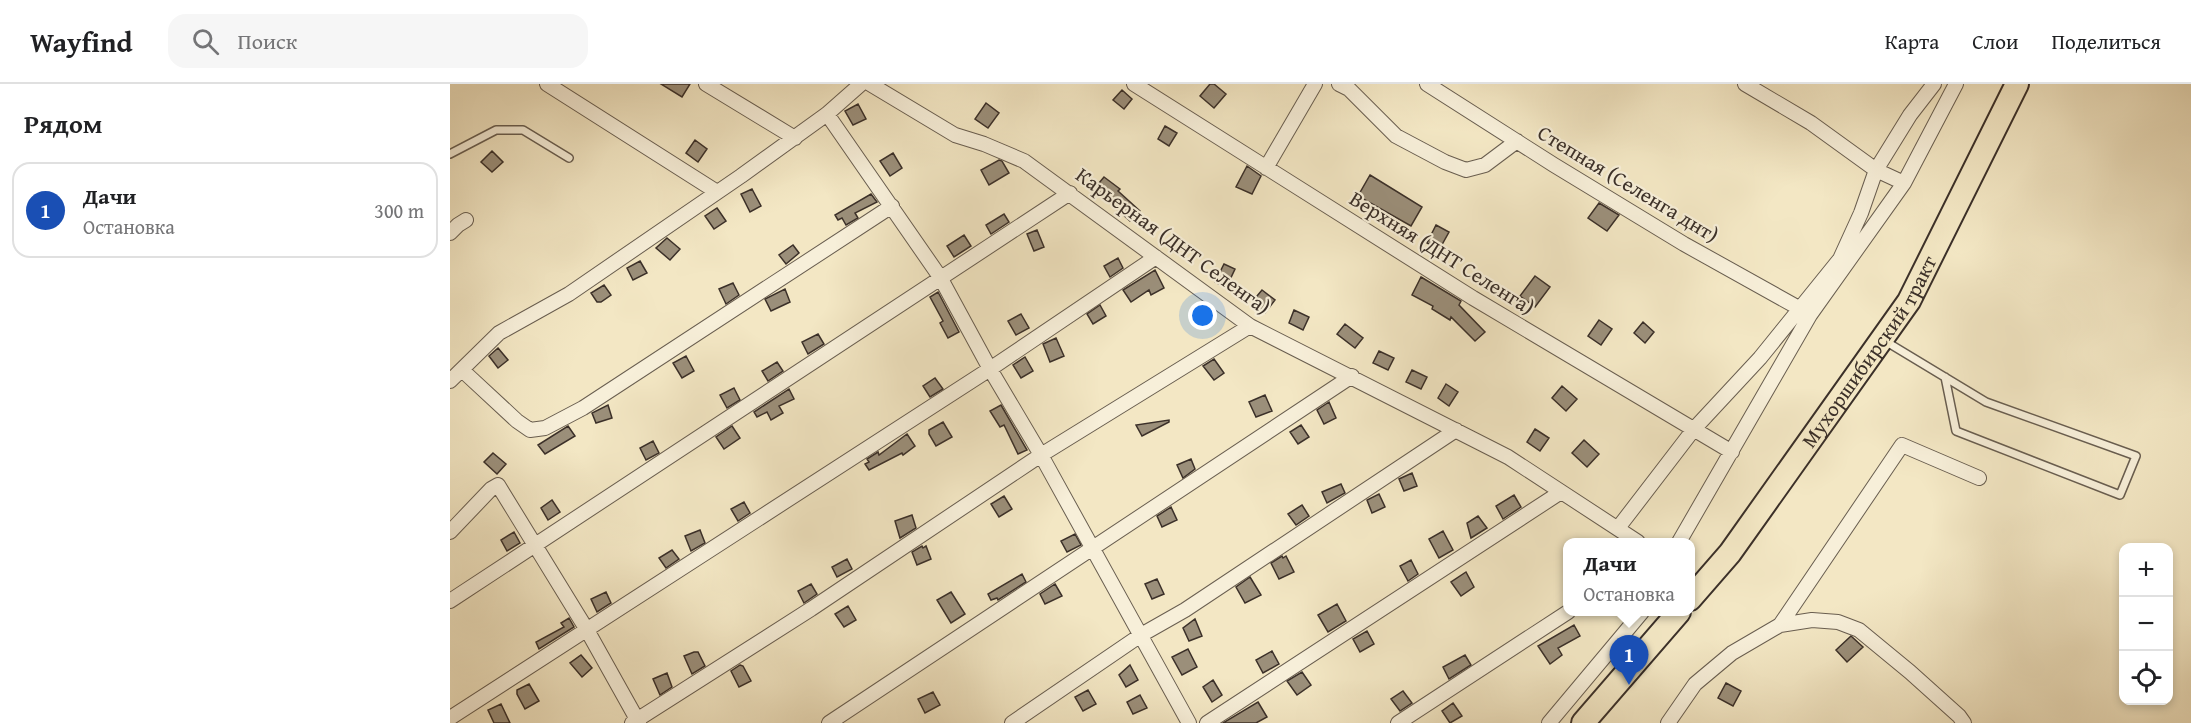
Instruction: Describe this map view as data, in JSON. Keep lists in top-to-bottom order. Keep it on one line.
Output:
{"streets":{"main road":["Мухоршибирский тракт"],"street":["Степная (Селенга днт)","Карьерная (ДНТ Селенга)","Верхняя (ДНТ Селенга)"]},"page":{"header":"Wayfind","search":"Поиск","nav":["Карта","Слои","Поделиться"],"heading":"Рядом","list":[{"mark":"1","name":"Дачи","note":"Остановка","value":"300 m"}],"popup":["Дачи","Остановка"],"map_buttons":["+","−"],"pins":"1"}}
